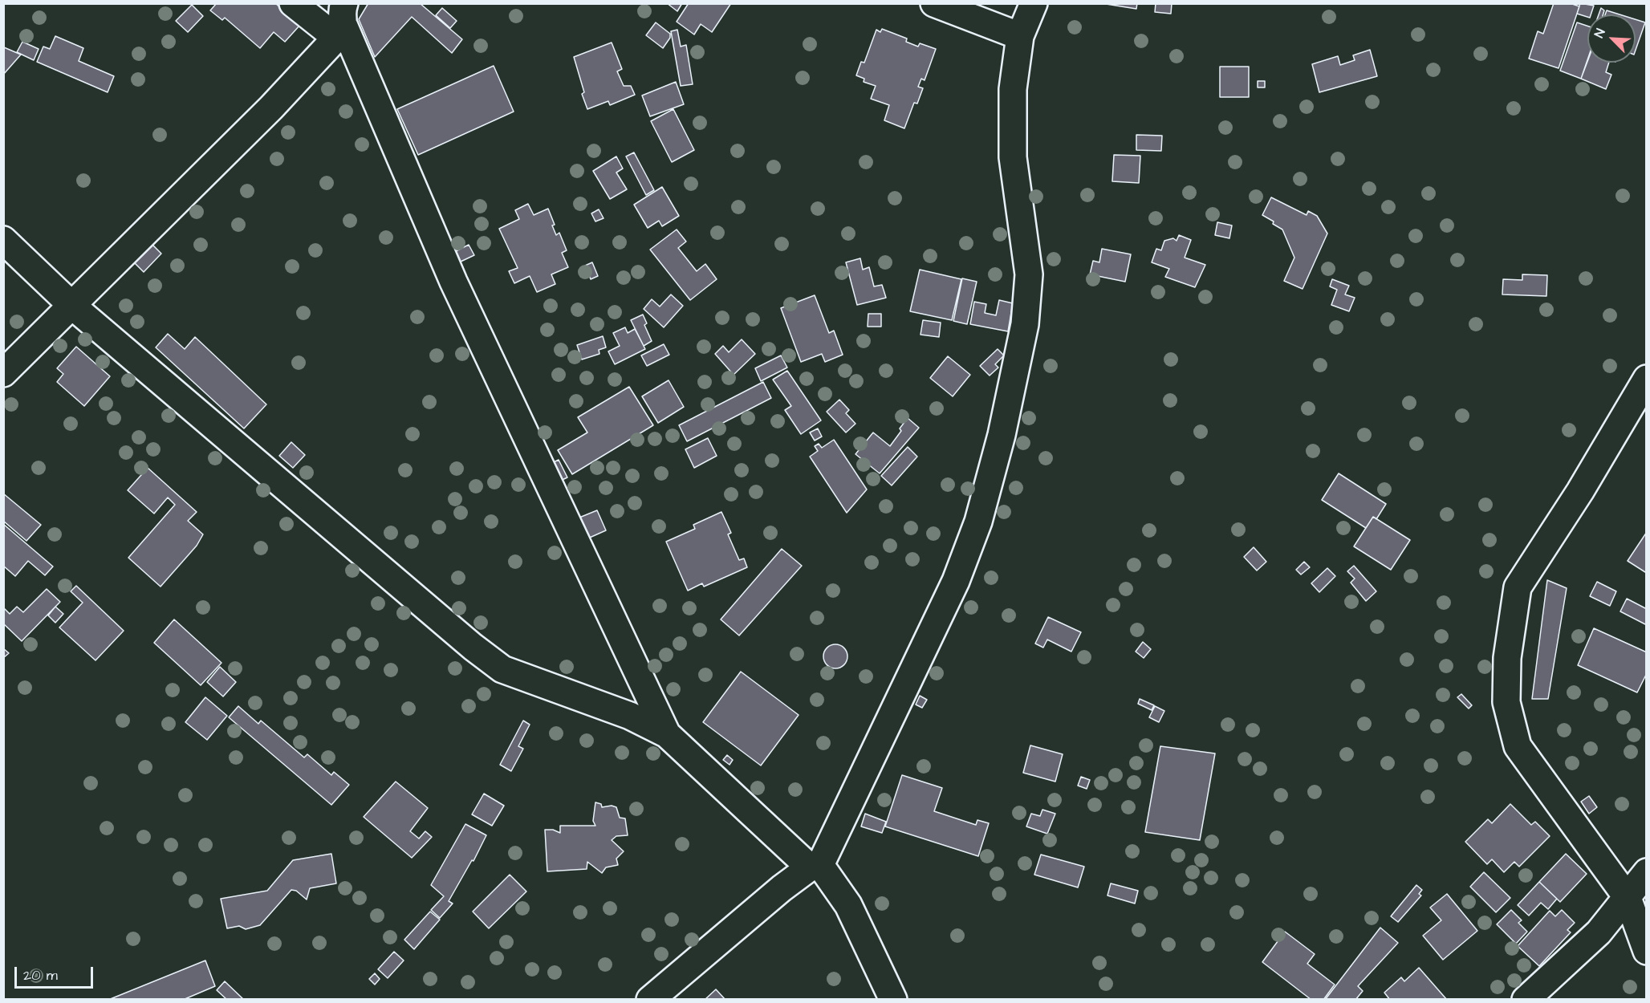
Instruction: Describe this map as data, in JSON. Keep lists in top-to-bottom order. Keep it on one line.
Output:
{"scale_bar":"20 m","north":"top left"}
